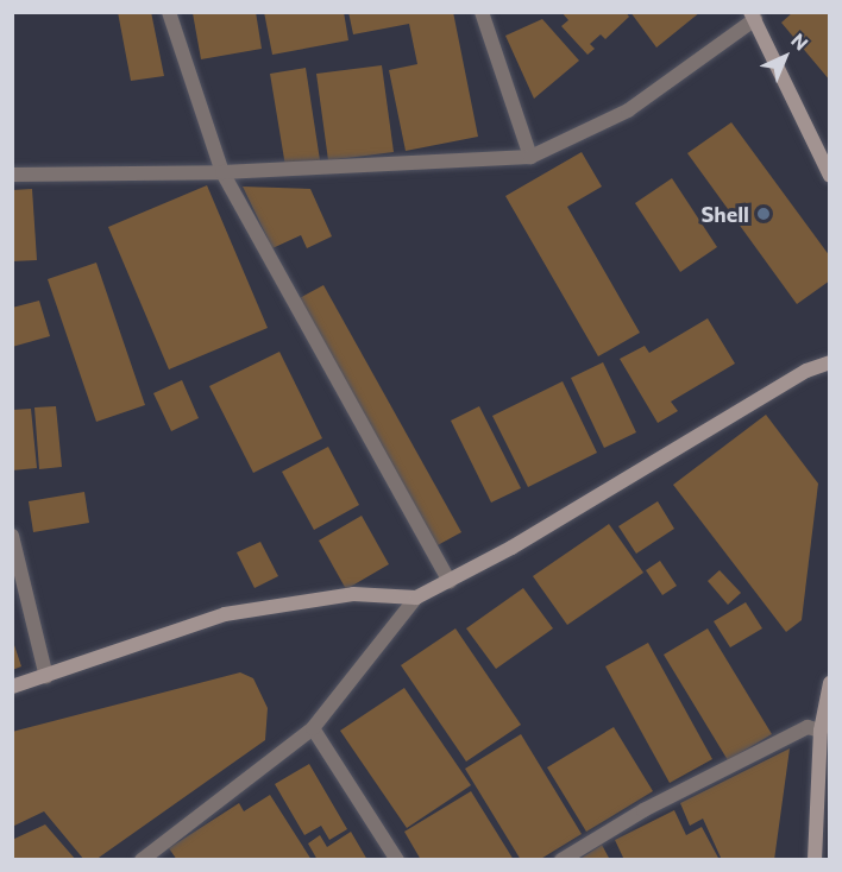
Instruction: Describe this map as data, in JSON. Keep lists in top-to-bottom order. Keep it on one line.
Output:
{"places":["Shell"],"north":"top right"}
